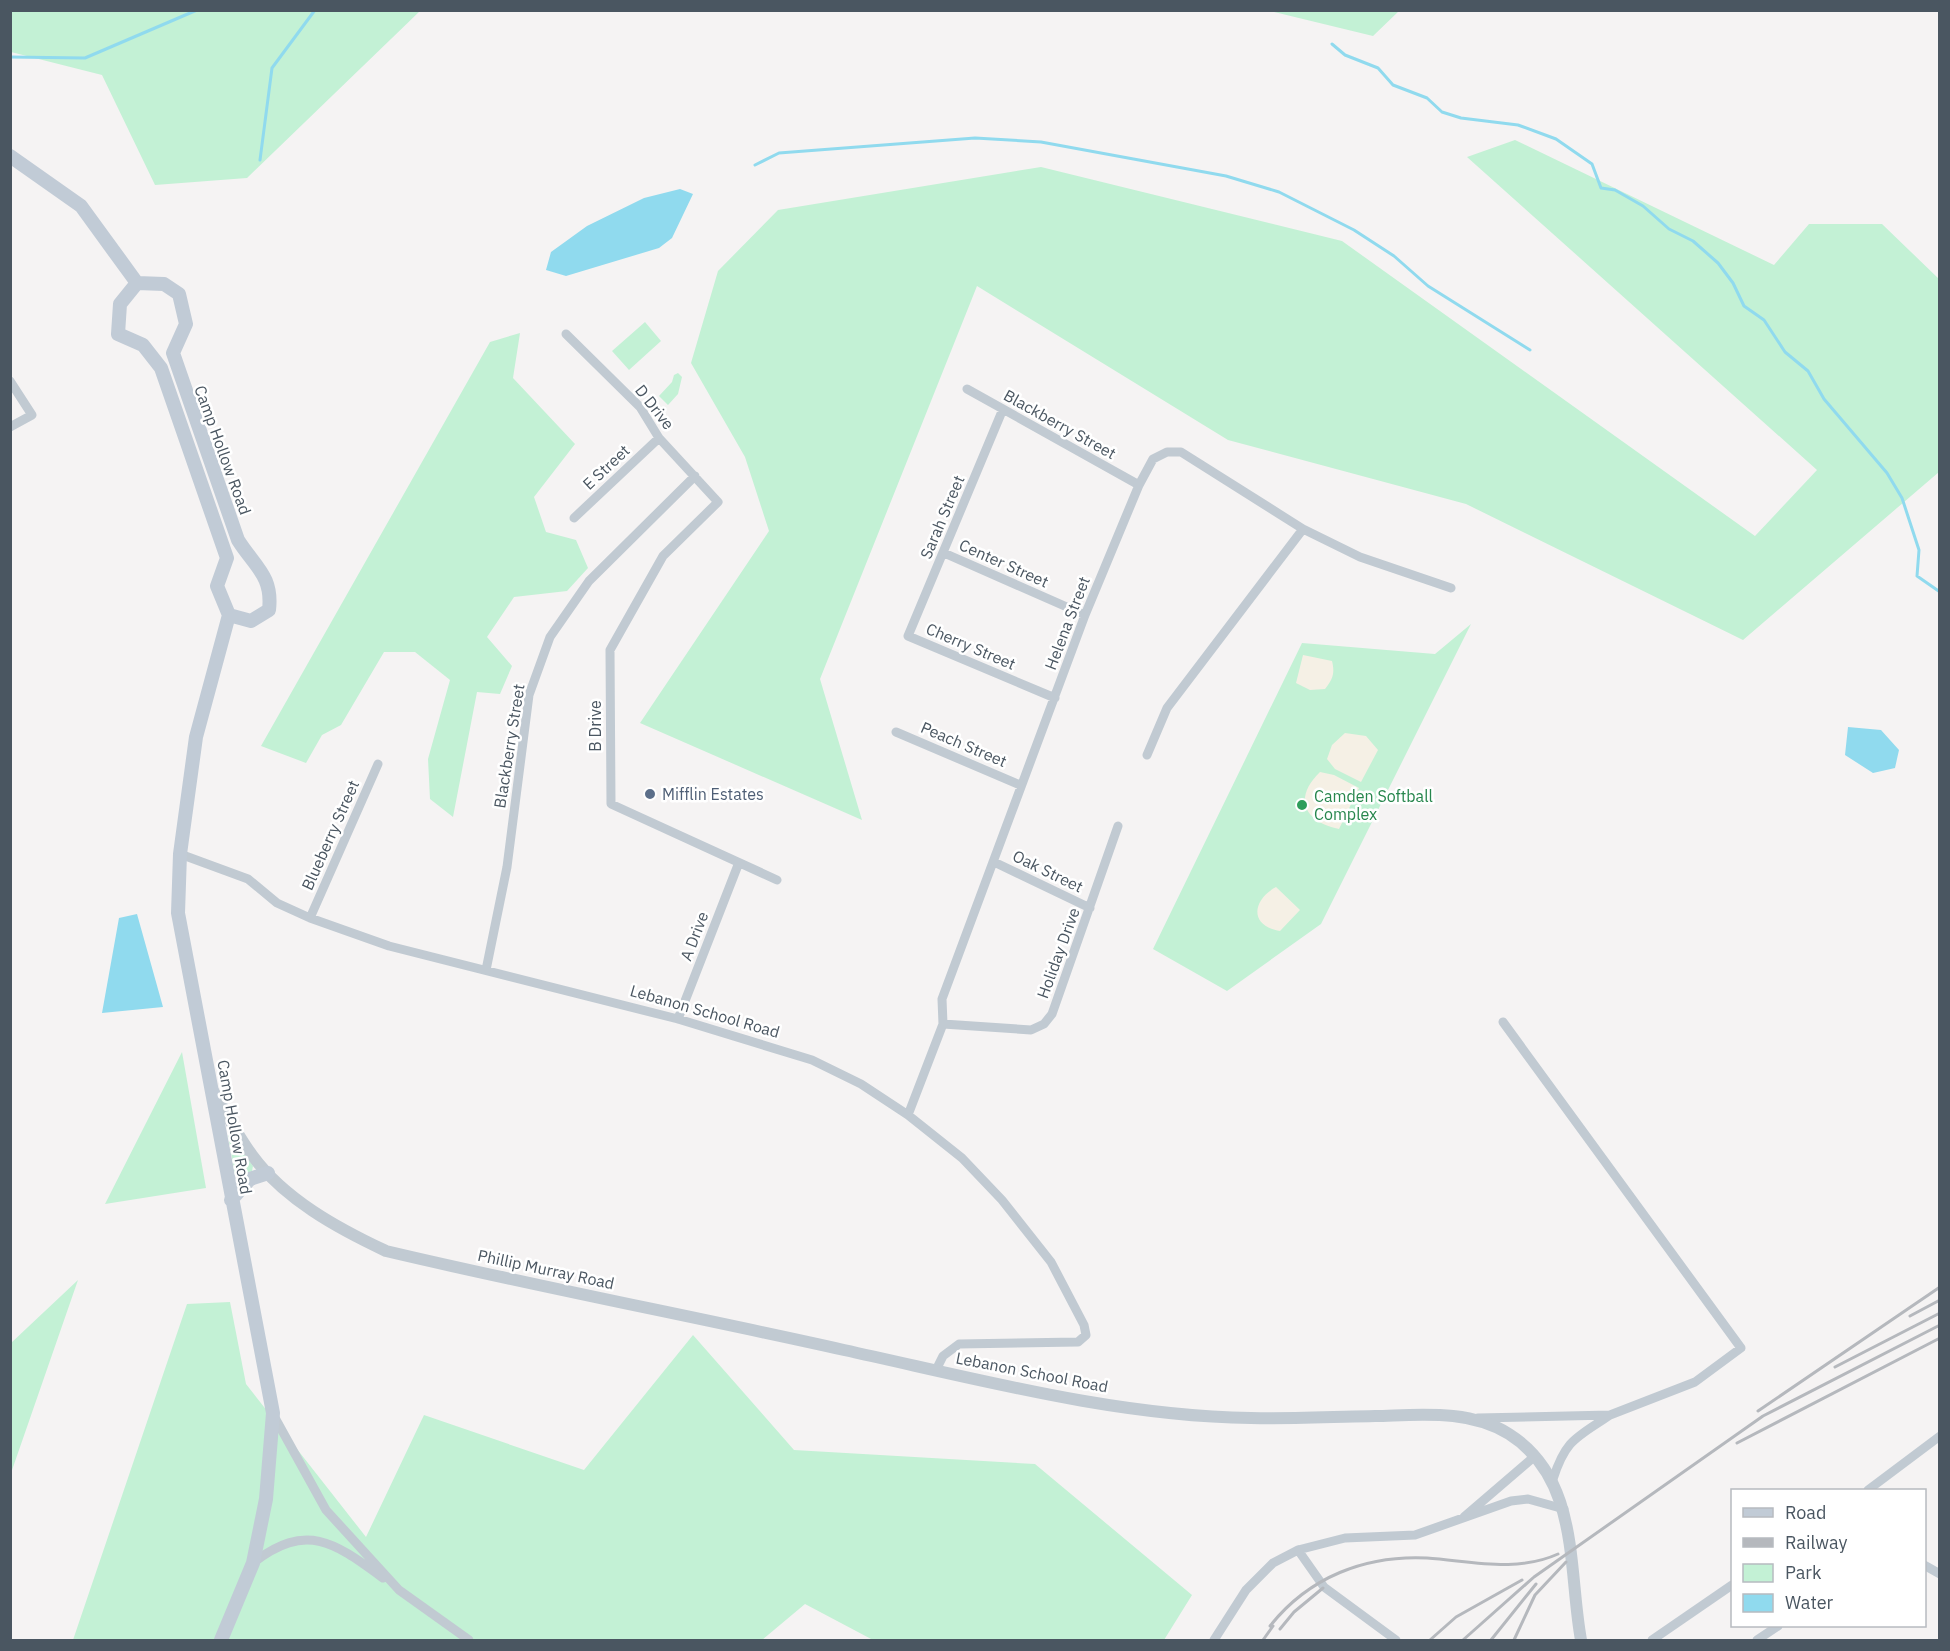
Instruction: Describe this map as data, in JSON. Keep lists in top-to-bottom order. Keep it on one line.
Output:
{"streets":{"main road":["Camp Hollow Road"],"street":["D Drive","Blackberry Street","E Street","Sarah Street","Center Street","Helena Street","Cherry Street","B Drive","Peach Street","Blueberry Street","Oak Street","A Drive","Holiday Drive","Lebanon School Road","Phillip Murray Road"]},"crossings":[["D Drive","Blackberry Street"],["D Drive","E Street"],["D Drive","B Drive"],["Blackberry Street","Sarah Street"],["Blackberry Street","Helena Street"],["Blackberry Street","Lebanon School Road"],["Camp Hollow Road","Lebanon School Road"],["Camp Hollow Road","Phillip Murray Road"],["Sarah Street","Center Street"],["Sarah Street","Cherry Street"],["Center Street","Helena Street"],["Helena Street","Cherry Street"],["Helena Street","Peach Street"],["Helena Street","Oak Street"],["Helena Street","Holiday Drive"],["Helena Street","Lebanon School Road"],["B Drive","A Drive"],["Blueberry Street","Lebanon School Road"],["Oak Street","Holiday Drive"],["A Drive","Lebanon School Road"],["Lebanon School Road","Phillip Murray Road"]],"places":["Mifflin Estates","Camden Softball Complex"],"legend":["Road","Railway","Park","Water"]}
